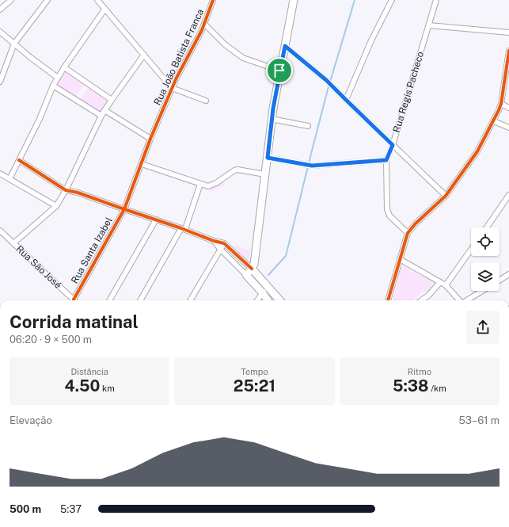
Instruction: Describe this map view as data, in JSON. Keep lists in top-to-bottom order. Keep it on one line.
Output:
{"streets":{"street":["Rua João Batista Franca","Rua Regis Pacheco","Rua Santa Izabel","Rua São José"]},"crossings":[["Rua João Batista Franca","Rua Santa Izabel"],["Rua Santa Izabel","Rua São José"]],"page":{"heading":["Corrida matinal","06:20 · 9 × 500 m"],"stats":[["Distância","4.50 km"],["Tempo","25:21"],["Ritmo","5:38 /km"]],"chart":["Elevação","53–61 m"],"list":[{"name":"500 m","note":"5:37"}]}}
